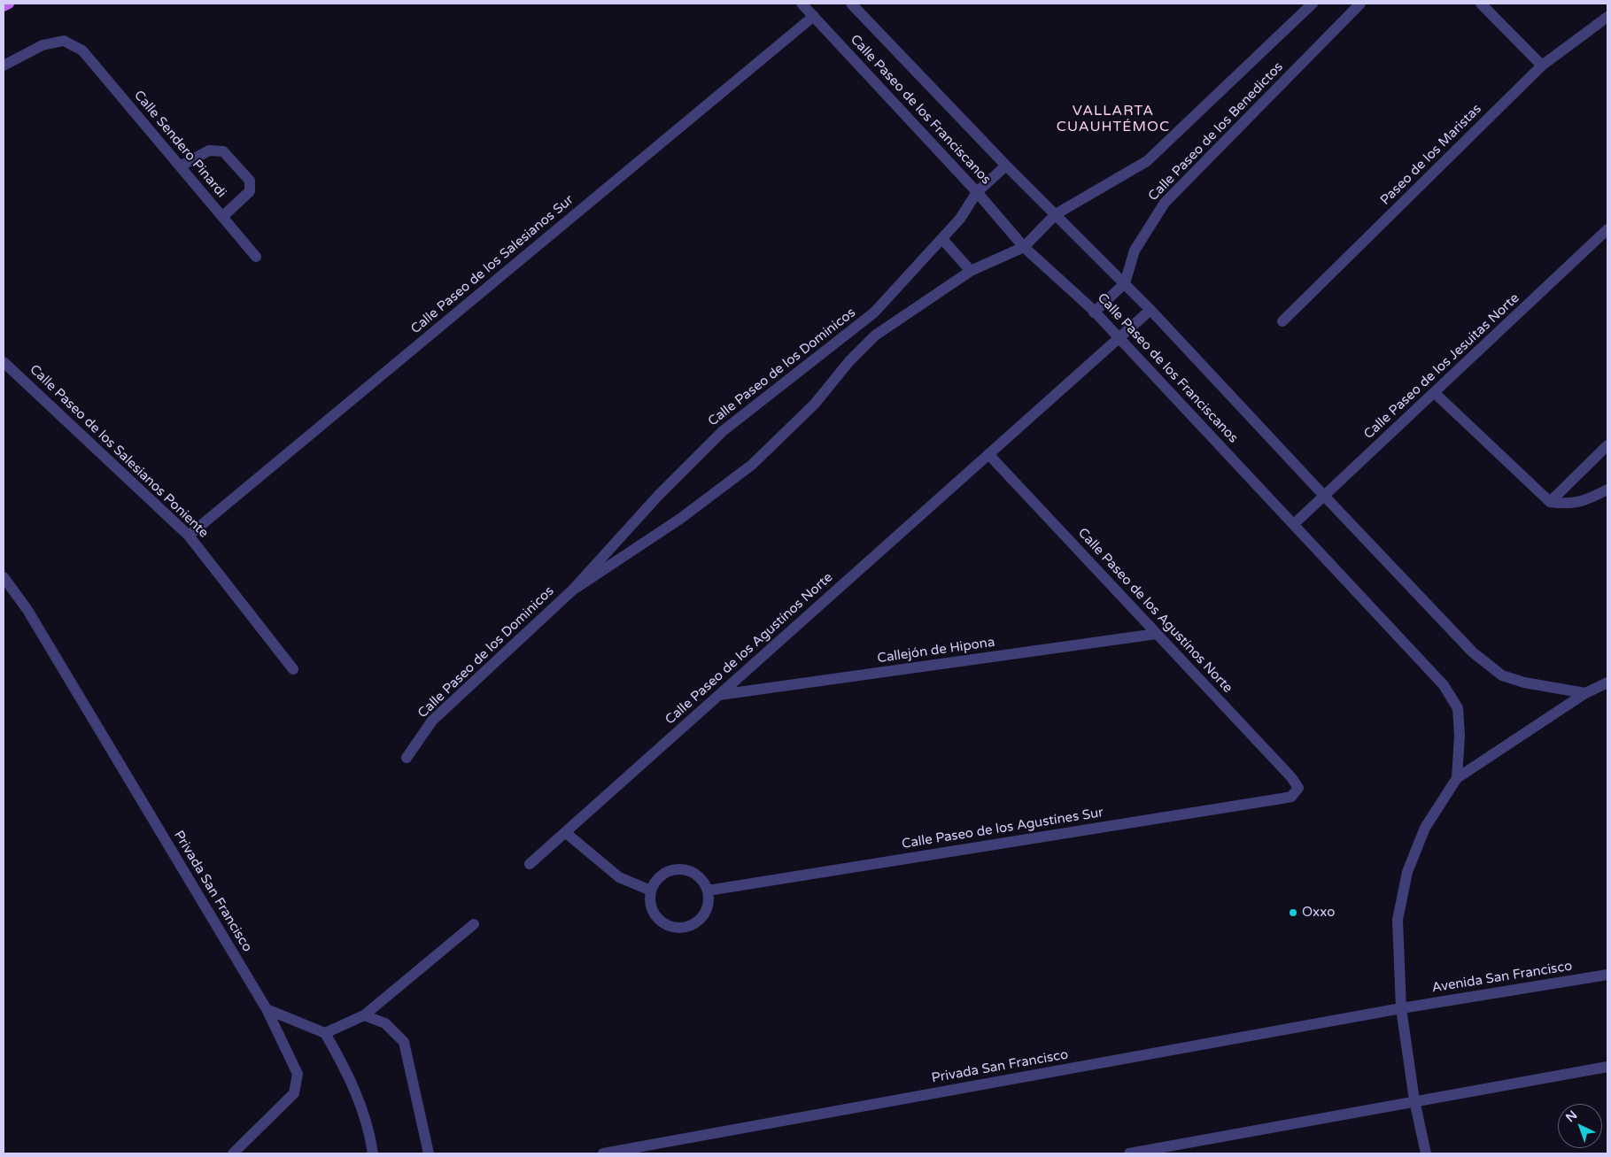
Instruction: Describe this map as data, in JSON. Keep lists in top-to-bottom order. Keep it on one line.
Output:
{"streets":{"street":["Calle Paseo de los Franciscanos","Calle Paseo de los Benedictos","Calle Sendero Pinardi","Paseo de los Maristas","Calle Paseo de los Salesianos Sur","Calle Paseo de los Jesuitas Norte","Calle Paseo de los Dominicos","Calle Paseo de los Salesianos Poniente","Calle Paseo de los Agustínos Norte","Callejón de Hipona","Calle Paseo de los Agustínes Sur","Privada San Francisco","Avenida San Francisco"]},"crossings":[["Calle Paseo de los Franciscanos","Calle Paseo de los Benedictos"],["Calle Paseo de los Franciscanos","Calle Paseo de los Salesianos Sur"],["Calle Paseo de los Franciscanos","Calle Paseo de los Jesuitas Norte"],["Calle Paseo de los Franciscanos","Calle Paseo de los Dominicos"],["Calle Paseo de los Franciscanos","Calle Paseo de los Agustínos Norte"],["Calle Paseo de los Benedictos","Calle Paseo de los Dominicos"],["Calle Paseo de los Salesianos Sur","Calle Paseo de los Salesianos Poniente"],["Calle Paseo de los Agustínos Norte","Callejón de Hipona"],["Calle Paseo de los Agustínos Norte","Calle Paseo de los Agustínes Sur"],["Privada San Francisco","Avenida San Francisco"]],"districts":["VALLARTA CUAUHTÉMOC"],"places":["Oxxo"],"north":"top left"}
